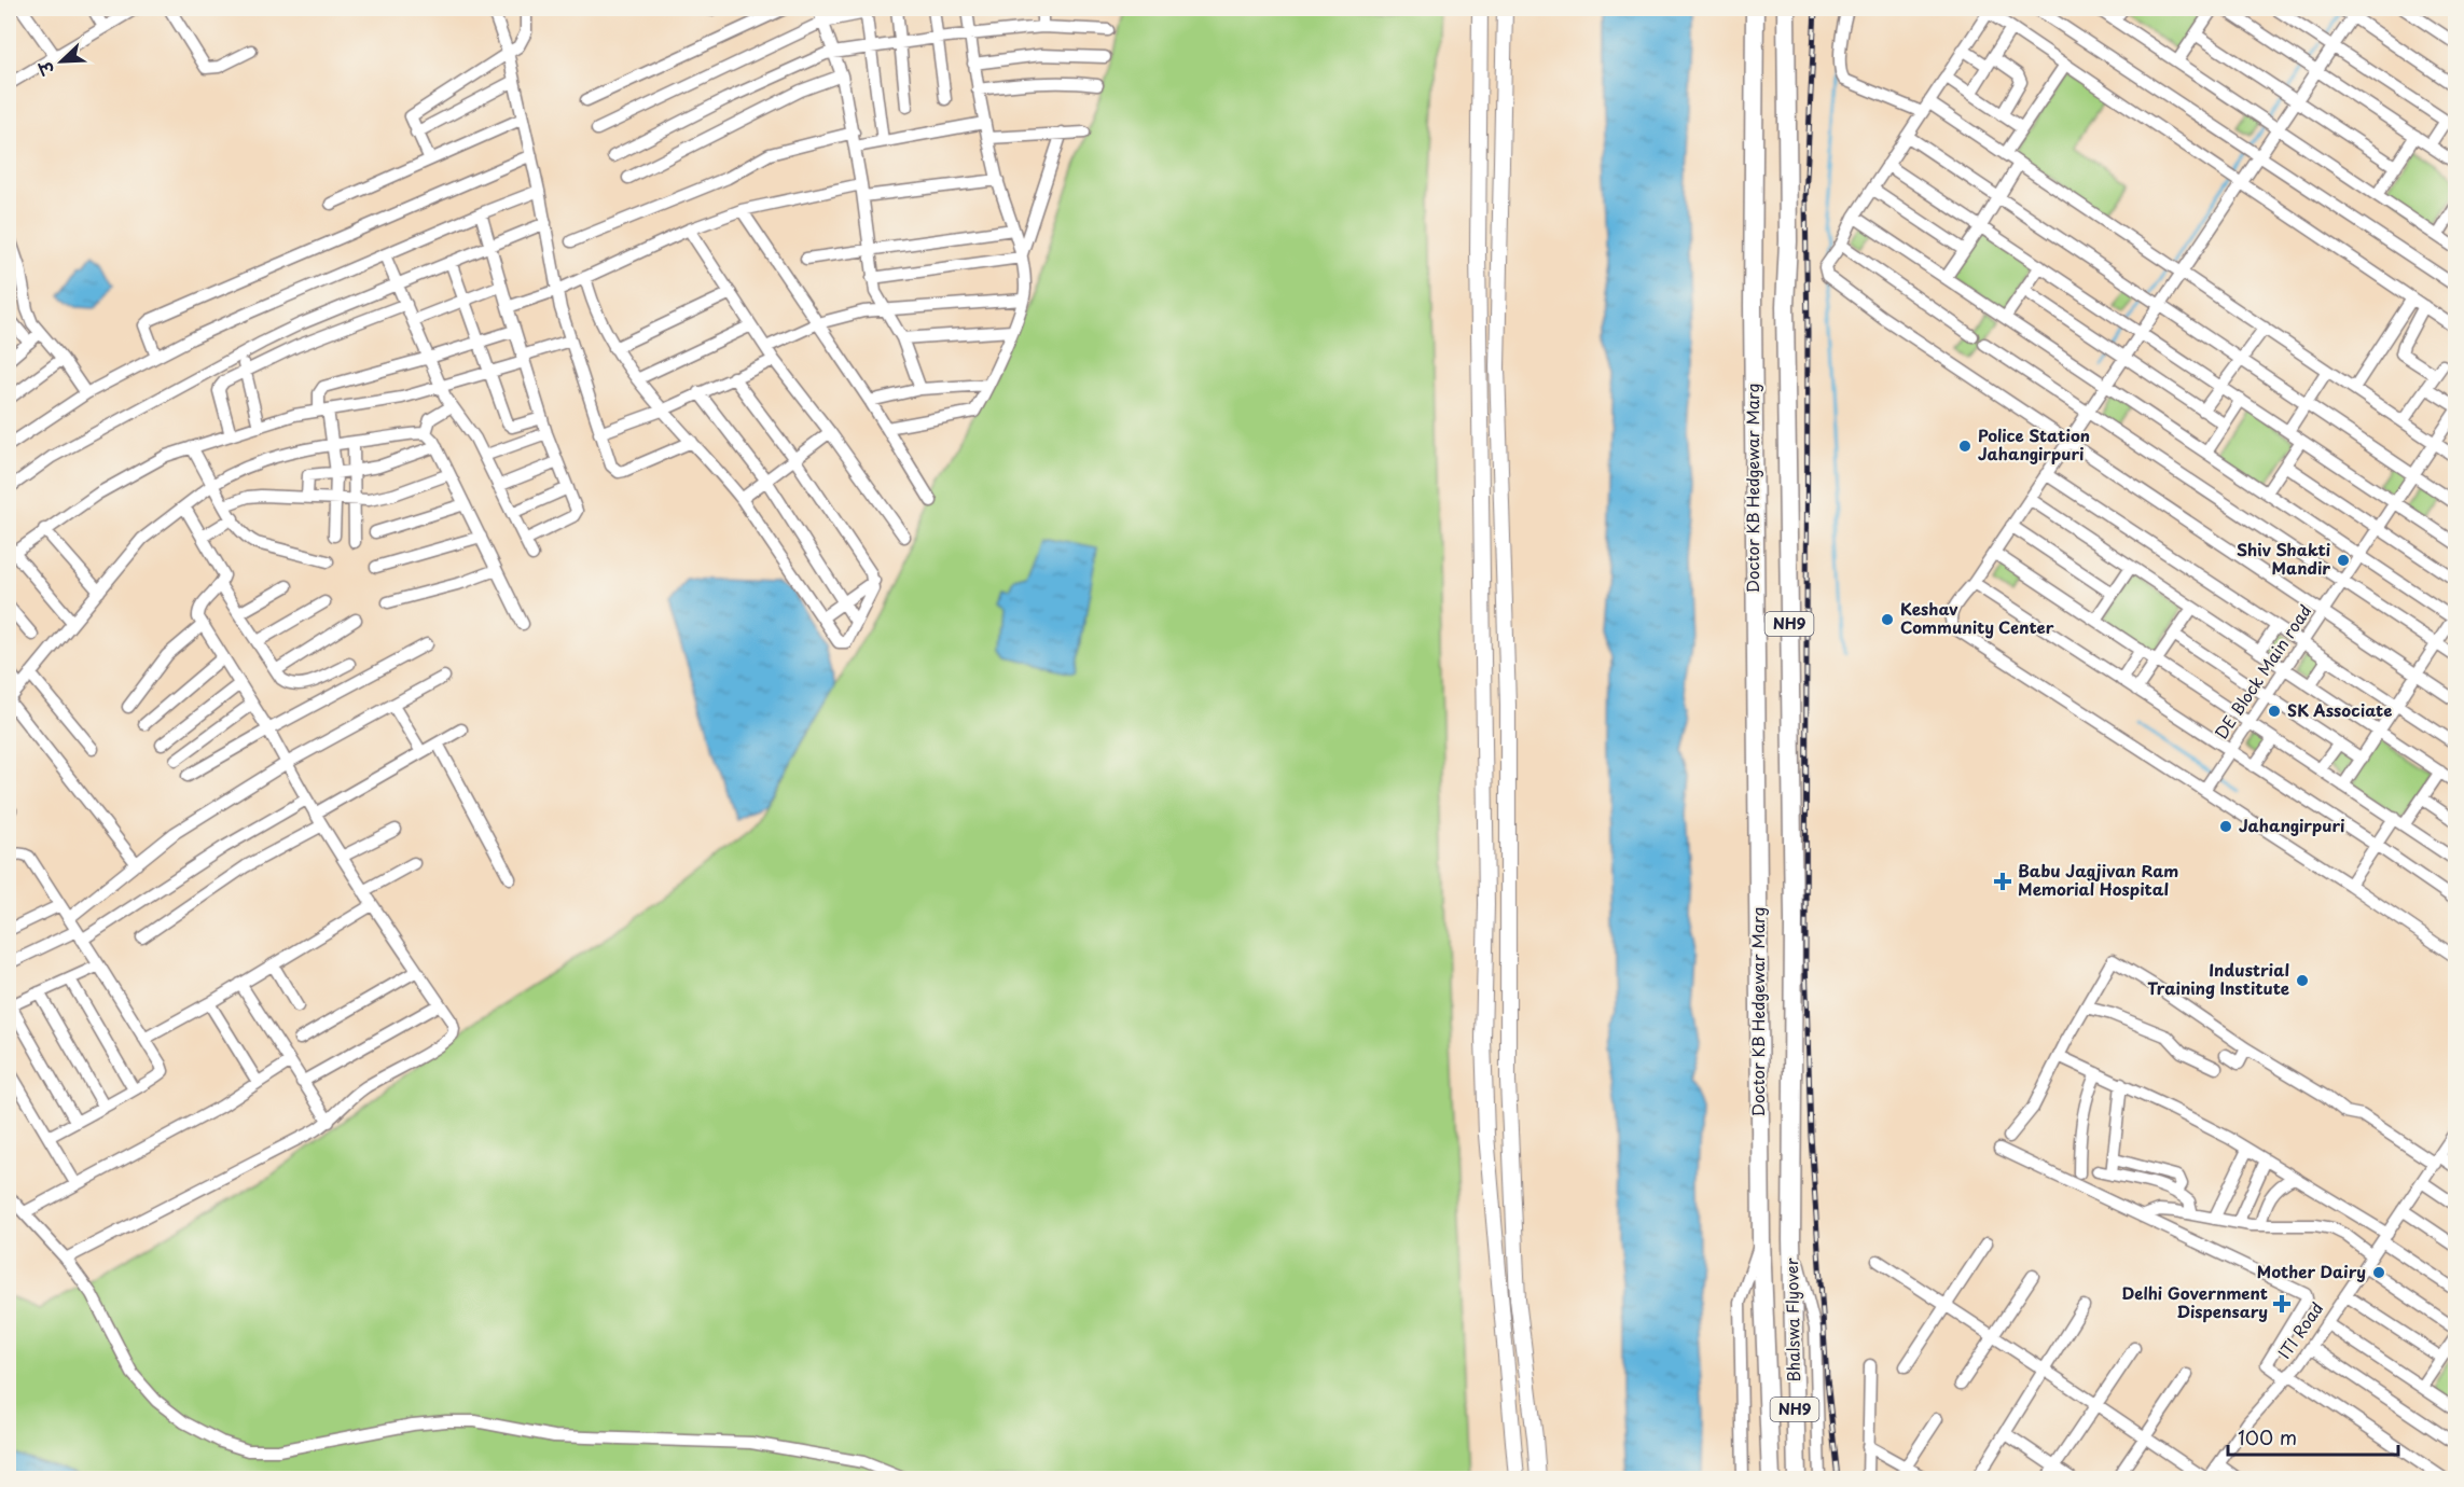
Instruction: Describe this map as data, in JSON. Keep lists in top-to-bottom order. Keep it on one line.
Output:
{"streets":{"highway":["Doctor KB Hedgewar Marg","NH9","Bhalswa Flyover"],"street":["DE Block Main road","ITI Road"]},"crossings":[["Doctor KB Hedgewar Marg","Bhalswa Flyover"]],"places":{"other":["Police Station Jahangirpuri","Shiv Shakti Mandir","Keshav Community Center","SK Associate","Jahangirpuri","Industrial Training Institute","Mother Dairy"],"health":["Babu Jagjivan Ram Memorial Hospital","Delhi Government Dispensary"]},"scale_bar":"100 m","north":"bottom left"}
